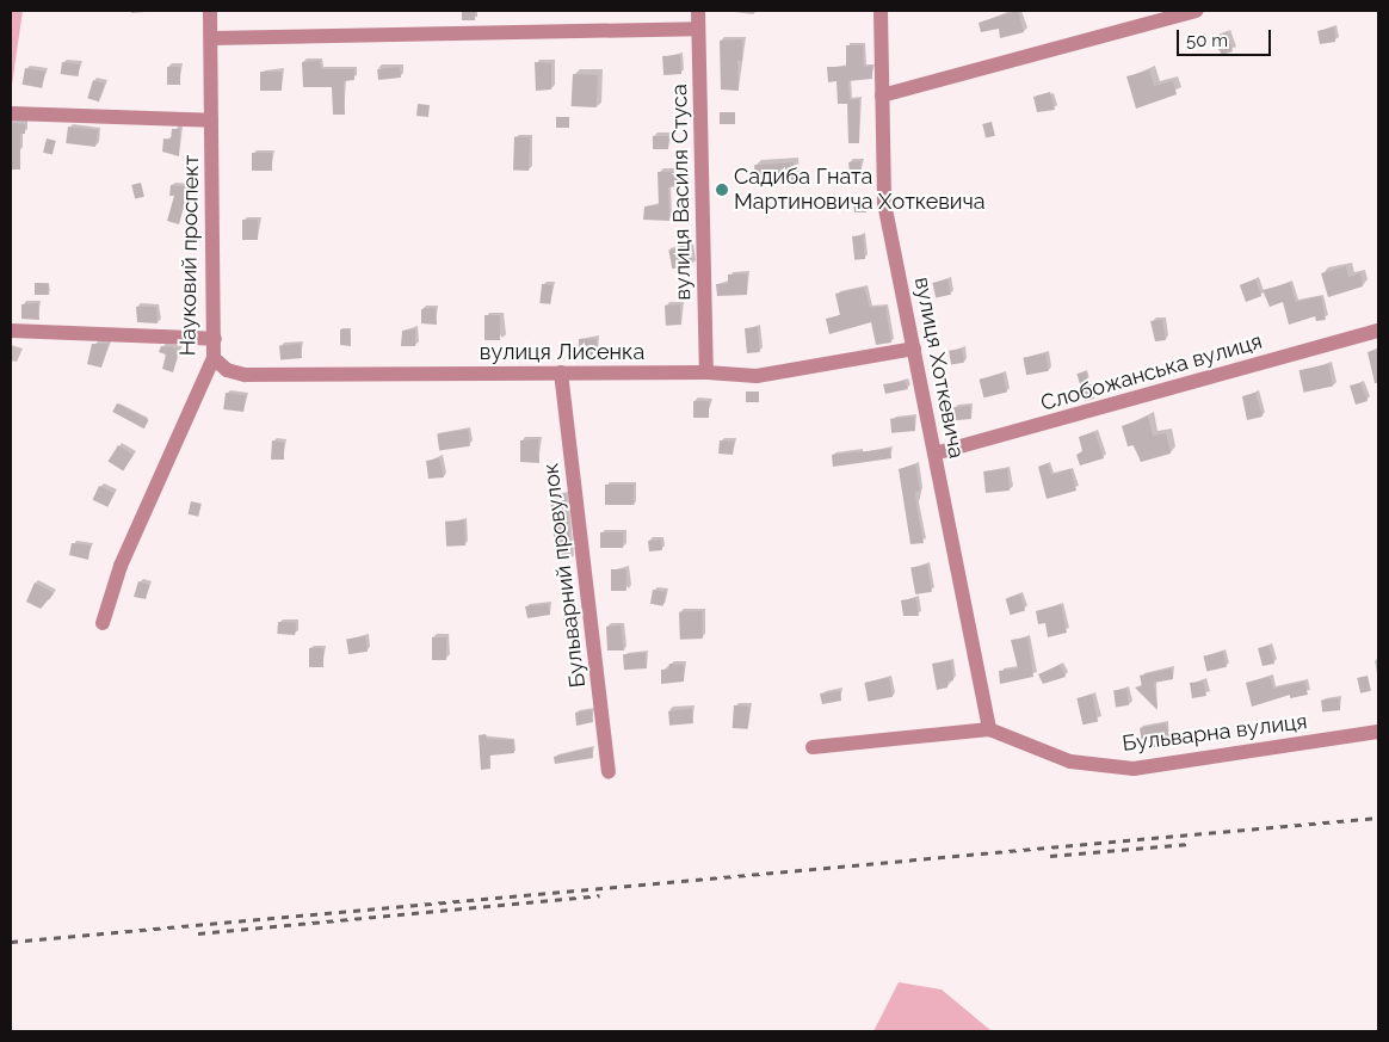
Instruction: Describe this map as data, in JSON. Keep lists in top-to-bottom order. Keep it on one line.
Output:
{"streets":{"street":["вулиця Василя Стуса","Науковий проспект","вулиця Лисенка","вулиця Хоткевича","Слобожанська вулиця","Бульварний провулок","Бульварна вулиця"]},"crossings":[["вулиця Василя Стуса","вулиця Лисенка"],["Науковий проспект","вулиця Лисенка"],["вулиця Лисенка","вулиця Хоткевича"],["вулиця Лисенка","Бульварний провулок"],["вулиця Хоткевича","Слобожанська вулиця"],["вулиця Хоткевича","Бульварна вулиця"]],"places":["Садиба Гната Мартиновича Хоткевича"],"scale_bar":"50 m"}
